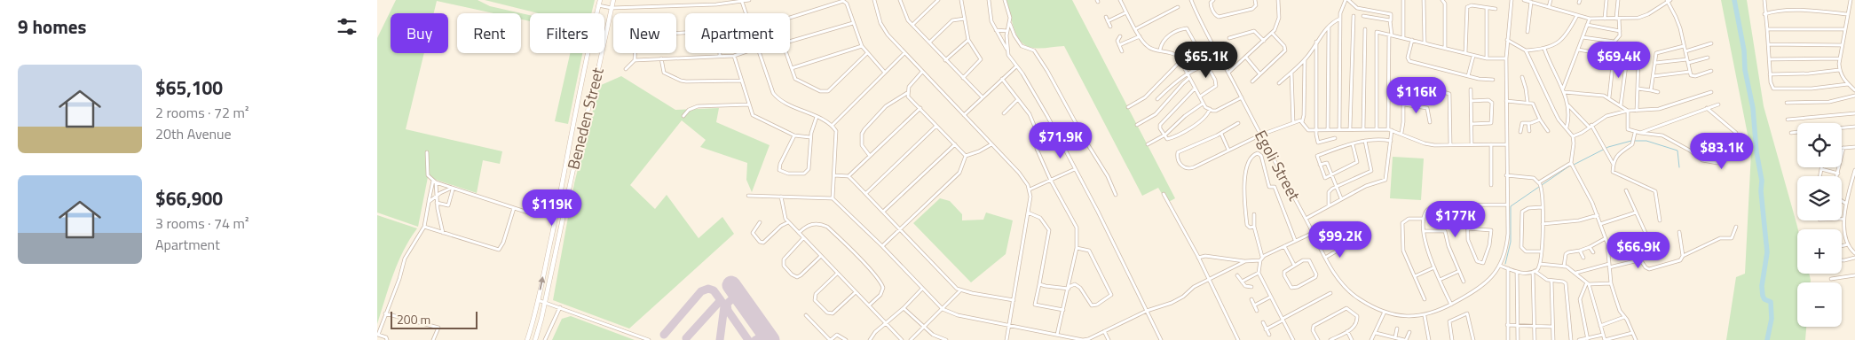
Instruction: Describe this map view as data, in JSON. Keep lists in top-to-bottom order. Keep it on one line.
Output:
{"streets":{"main road":["Beneden Street"],"street":["Egoli Street"]},"scale_bar":"200 m","page":{"heading":"9 homes","chip":["Buy","Rent","Filters","New","Apartment"],"price":["$65.1K","$69.4K","$116K","$71.9K","$83.1K","$119K","$177K","$99.2K","$66.9K"],"list":[{"name":"$65,100","note":"2 rooms · 72 m² · 20th Avenue"},{"name":"$66,900","note":"3 rooms · 74 m² · Apartment"}],"map_buttons":["+","−"],"scale":"200 m"}}
